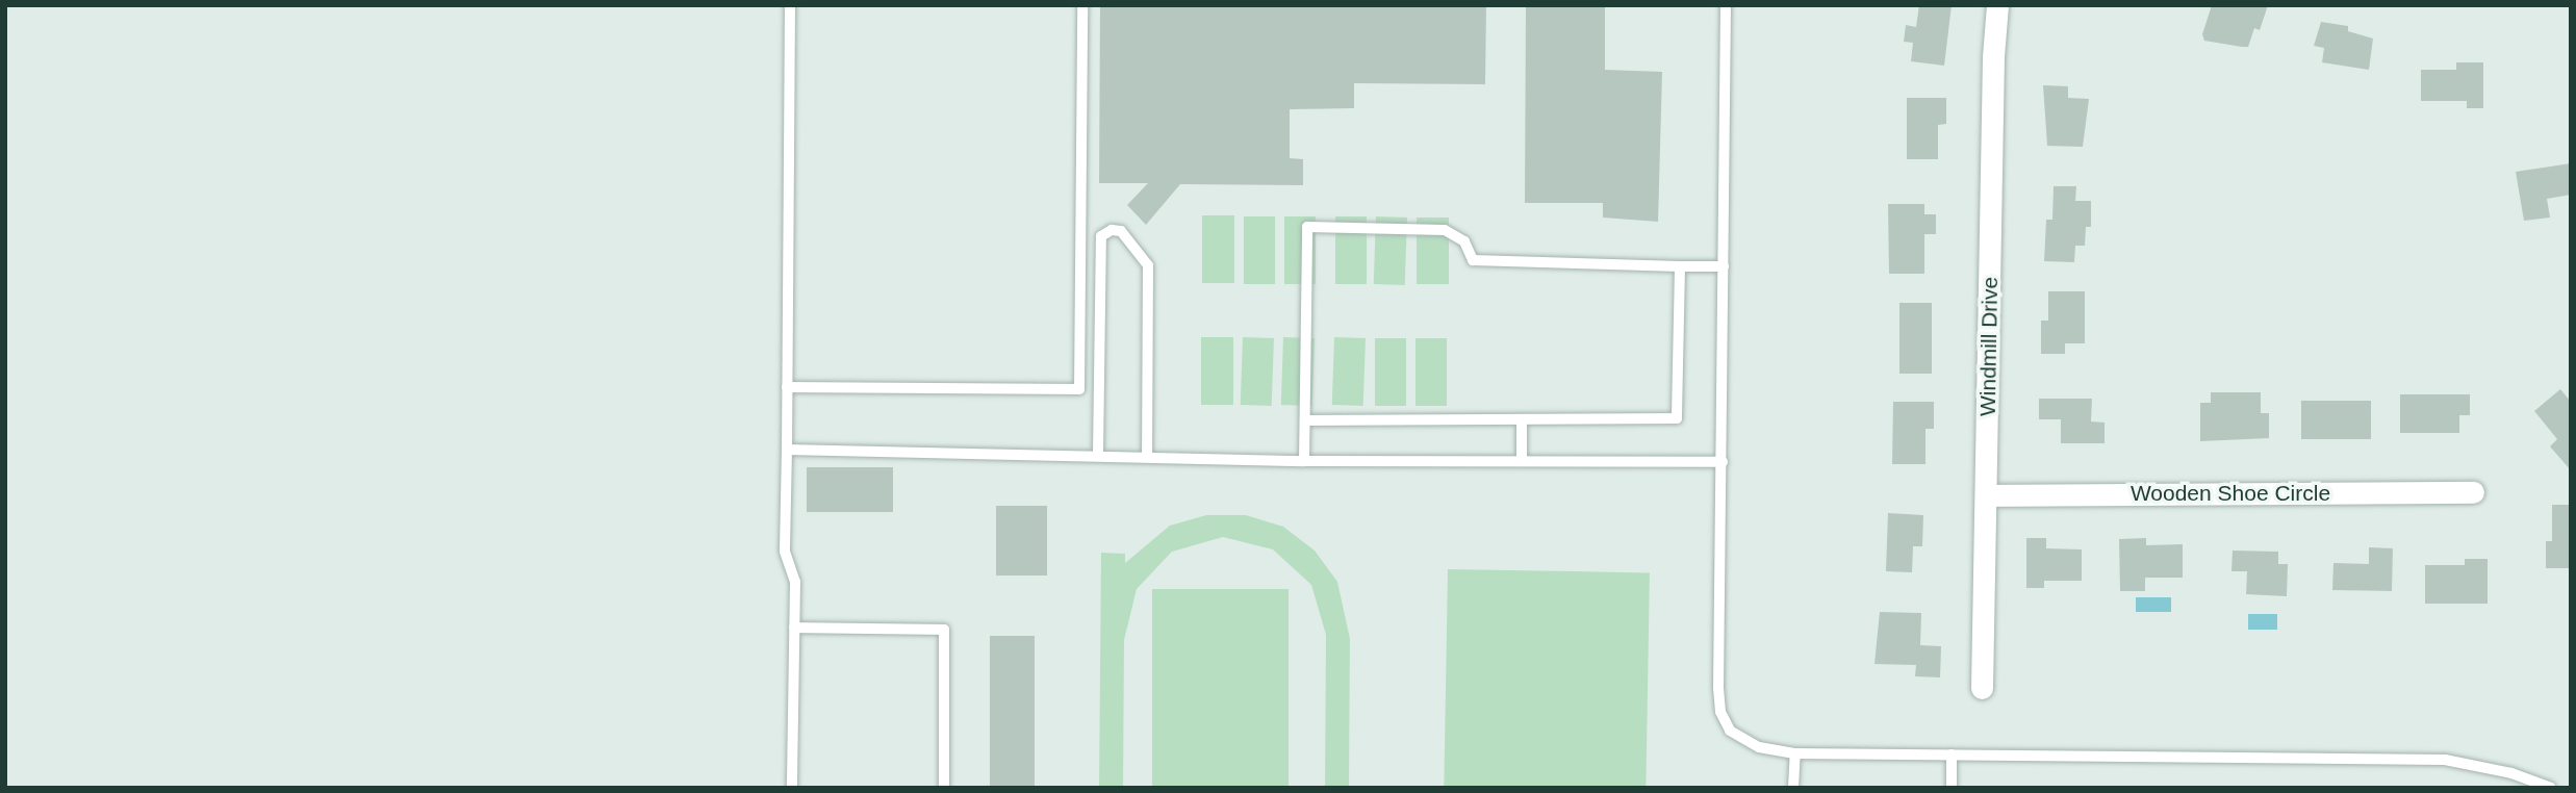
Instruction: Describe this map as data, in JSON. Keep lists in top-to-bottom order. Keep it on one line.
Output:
{"streets":{"street":["Windmill Drive","Wooden Shoe Circle"]},"crossings":[["Windmill Drive","Wooden Shoe Circle"]]}
